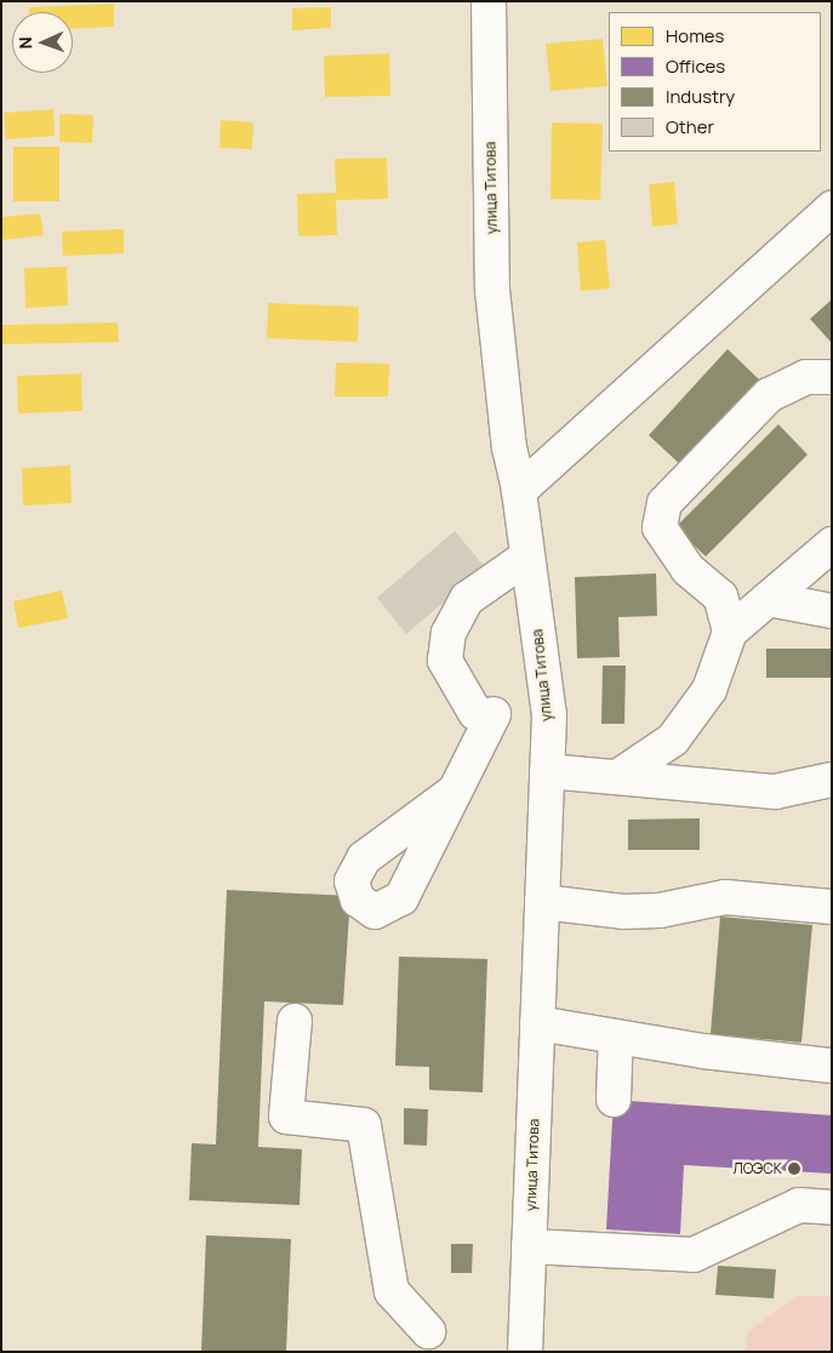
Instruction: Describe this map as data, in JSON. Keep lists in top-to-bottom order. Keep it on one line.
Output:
{"streets":{"street":["улица Титова"]},"places":["ЛОЭСК"],"legend":["Homes","Offices","Industry","Other"],"north":"left"}
